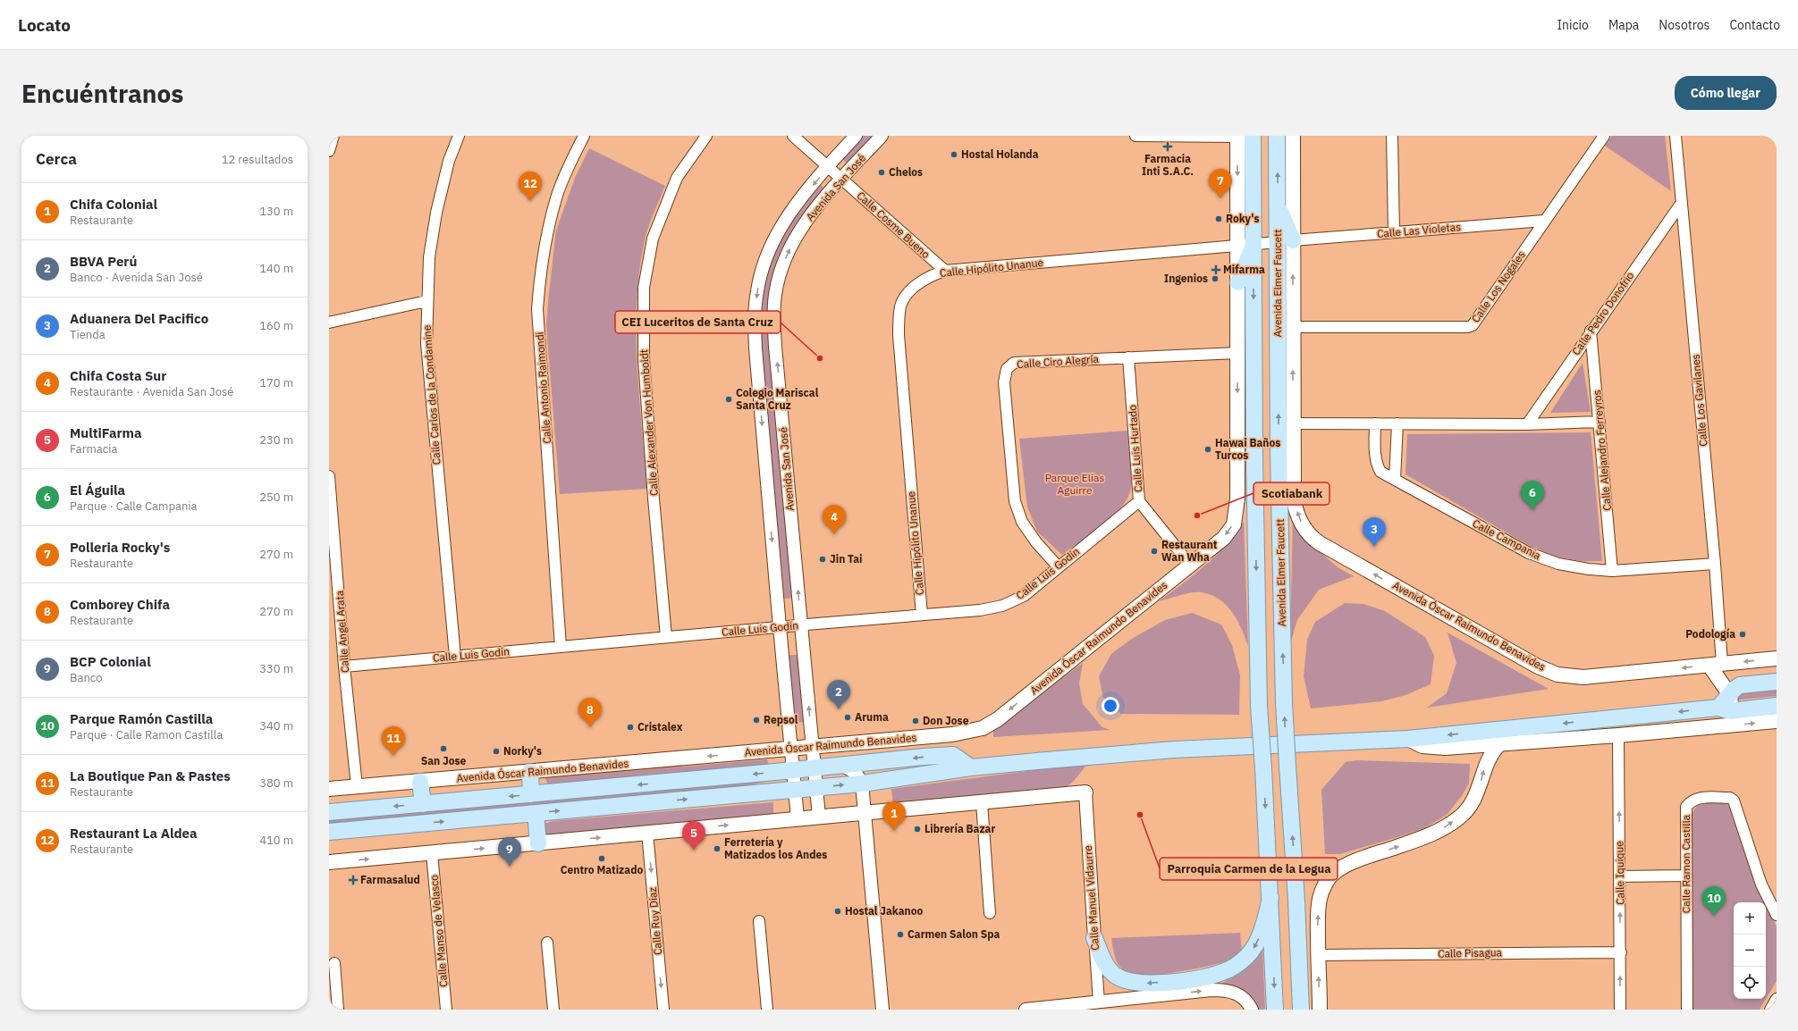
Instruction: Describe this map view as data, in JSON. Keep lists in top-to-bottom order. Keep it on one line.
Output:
{"streets":{"main road":["Avenida Elmer Faucett","Avenida Óscar Raimundo Benavides"],"street":["Avenida San José","Calle Cosme Bueno","Calle Las Violetas","Calle Hipólito Unanue","Calle Los Nogales","Calle Pedro Donofrio","Calle Ciro Alegría","Calle Antonio Raimondi","Calle Carlos de la Condamine","Calle Los Gavilanes","Calle Alexander Von Humboldt","Calle Luis Hurtado","Calle Alejandro Ferreyros","Calle Campania","Calle Luis Godín","Calle Angel Arata","Calle Ramon Castilla","Calle Iquique","Calle Manuel Vidaurre","Calle Ruy Díaz","Calle Manso de Velasco","Calle Pisagua"]},"crossings":[["Avenida San José","Calle Cosme Bueno"],["Avenida San José","Calle Luis Godín"],["Avenida San José","Avenida Óscar Raimundo Benavides"],["Calle Cosme Bueno","Calle Hipólito Unanue"],["Calle Las Violetas","Calle Hipólito Unanue"],["Calle Las Violetas","Avenida Elmer Faucett"],["Calle Las Violetas","Calle Los Nogales"],["Calle Hipólito Unanue","Avenida Elmer Faucett"],["Calle Hipólito Unanue","Calle Luis Godín"],["Avenida Elmer Faucett","Calle Los Nogales"],["Avenida Elmer Faucett","Avenida Óscar Raimundo Benavides"],["Calle Pedro Donofrio","Calle Los Gavilanes"],["Calle Pedro Donofrio","Calle Alejandro Ferreyros"],["Calle Ciro Alegría","Calle Luis Hurtado"],["Calle Ciro Alegría","Calle Luis Godín"],["Calle Ciro Alegría","Avenida Óscar Raimundo Benavides"],["Calle Antonio Raimondi","Calle Luis Godín"],["Calle Carlos de la Condamine","Calle Luis Godín"],["Calle Los Gavilanes","Calle Campania"],["Calle Los Gavilanes","Avenida Óscar Raimundo Benavides"],["Calle Alexander Von Humboldt","Calle Luis Godín"],["Calle Luis Hurtado","Calle Luis Godín"],["Calle Luis Hurtado","Avenida Óscar Raimundo Benavides"],["Calle Alejandro Ferreyros","Calle Campania"],["Calle Luis Godín","Calle Angel Arata"],["Avenida Óscar Raimundo Benavides","Calle Angel Arata"],["Calle Iquique","Calle Pisagua"]],"one_way":["Calle Iquique","Calle Ruy Díaz"],"parks":["Parque Elías Aguirre"],"places":{"health":["Farmacia Inti S.A.C.","Mifarma","Farmasalud"],"other":["Hostal Holanda","Chelos","Roky's","Ingenios","CEI Luceritos de Santa Cruz","Colegio Mariscal Santa Cruz","Hawai Baños Turcos","Scotiabank","Restaurant Wan Wha","Jin Tai","Podología","Aruma","Repsol","Don Jose","Cristalex","San Jose","Norky's","Parroquia Carmen de la Legua","Librería Bazar","Ferretería y Matizados los Andes","Centro Matizado","Hostal Jakanoo","Carmen Salon Spa"]},"page":{"header":"Locato","nav":["Inicio","Mapa","Nosotros","Contacto"],"buttons":"Cómo llegar","title":"Encuéntranos","heading":["Cerca","12 resultados"],"pins":["7","12","6","4","3","2","8","11","1","5","9","10"],"list":[{"mark":"1","name":"Chifa Colonial","note":"Restaurante","value":"130 m"},{"mark":"2","name":"BBVA Perú","note":"Banco · Avenida San José","value":"140 m"},{"mark":"3","name":"Aduanera Del Pacifico","note":"Tienda","value":"160 m"},{"mark":"4","name":"Chifa Costa Sur","note":"Restaurante · Avenida San José","value":"170 m"},{"mark":"5","name":"MultiFarma","note":"Farmacia","value":"230 m"},{"mark":"6","name":"El Águila","note":"Parque · Calle Campania","value":"250 m"},{"mark":"7","name":"Polleria Rocky's","note":"Restaurante","value":"270 m"},{"mark":"8","name":"Comborey Chifa","note":"Restaurante","value":"270 m"},{"mark":"9","name":"BCP Colonial","note":"Banco","value":"330 m"},{"mark":"10","name":"Parque Ramón Castilla","note":"Parque · Calle Ramon Castilla","value":"340 m"},{"mark":"11","name":"La Boutique Pan & Pastes","note":"Restaurante","value":"380 m"},{"mark":"12","name":"Restaurant La Aldea","note":"Restaurante","value":"410 m"}],"map_buttons":["+","−"]}}
